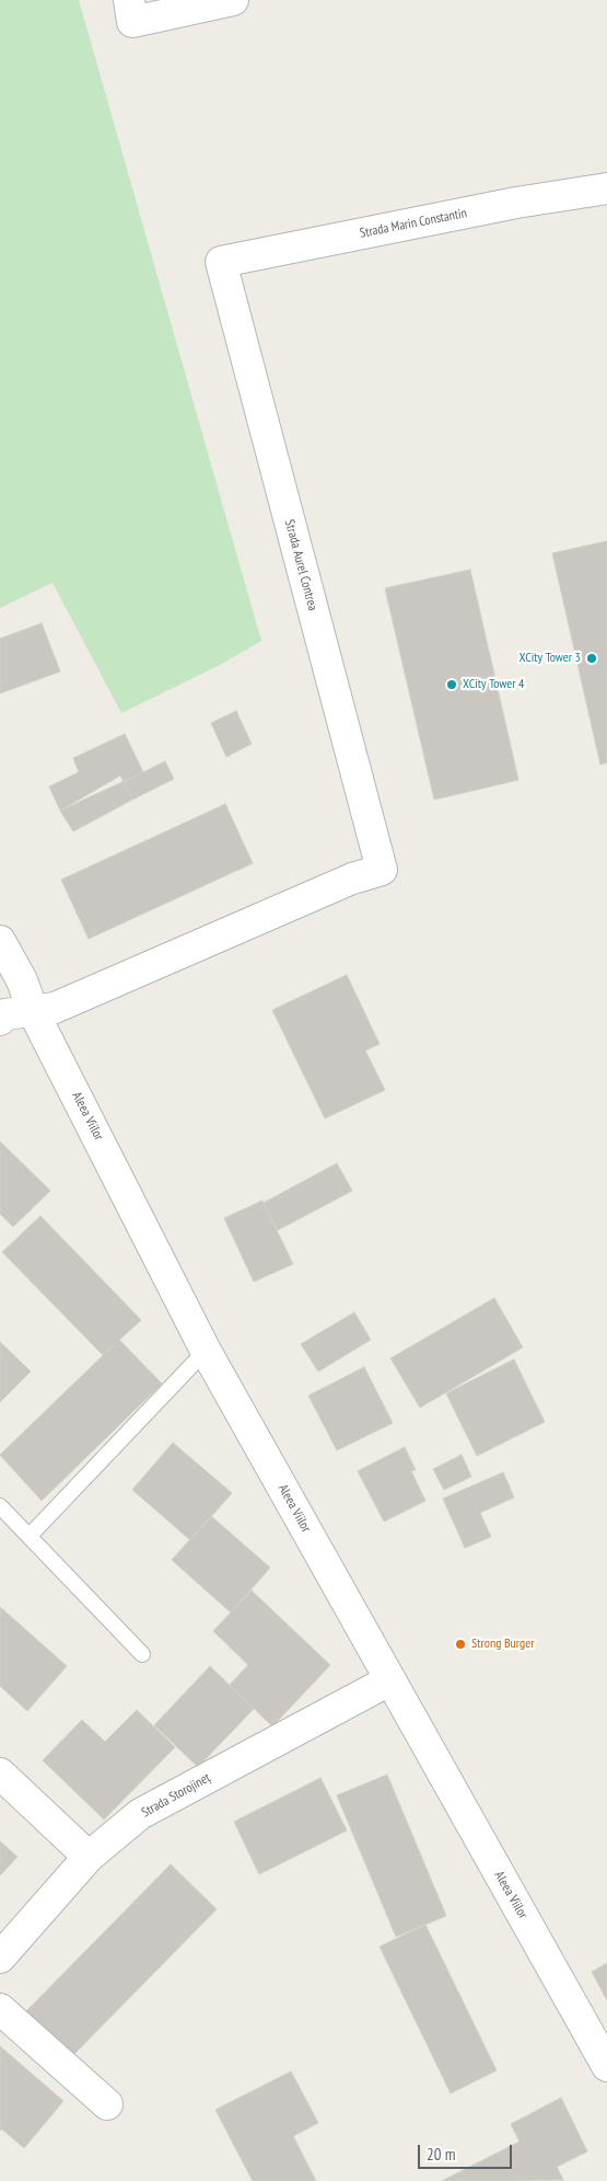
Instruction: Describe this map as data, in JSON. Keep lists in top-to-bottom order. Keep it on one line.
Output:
{"streets":{"street":["Strada Marin Constantin","Strada Aurel Contrea","Aleea Viilor","Strada Storojineț"]},"crossings":[["Strada Marin Constantin","Strada Aurel Contrea"],["Strada Aurel Contrea","Aleea Viilor"],["Aleea Viilor","Strada Storojineț"]],"places":["XCity Tower 3","XCity Tower 4","Strong Burger"],"scale_bar":"20 m"}
